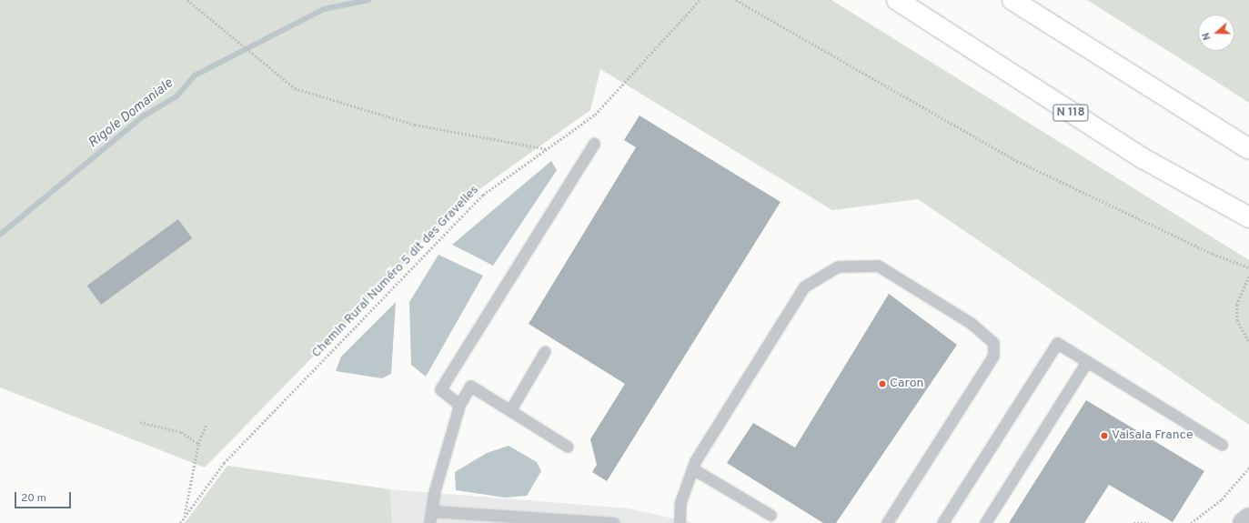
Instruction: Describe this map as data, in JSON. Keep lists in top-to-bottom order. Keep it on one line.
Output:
{"streets":{"highway":["N 118"],"path":["Chemin Rural Numéro 5 dit des Gravelles"]},"water":["Rigole Domaniale"],"places":["Caron","Vaisala France"],"scale_bar":"20 m","north":"left"}
